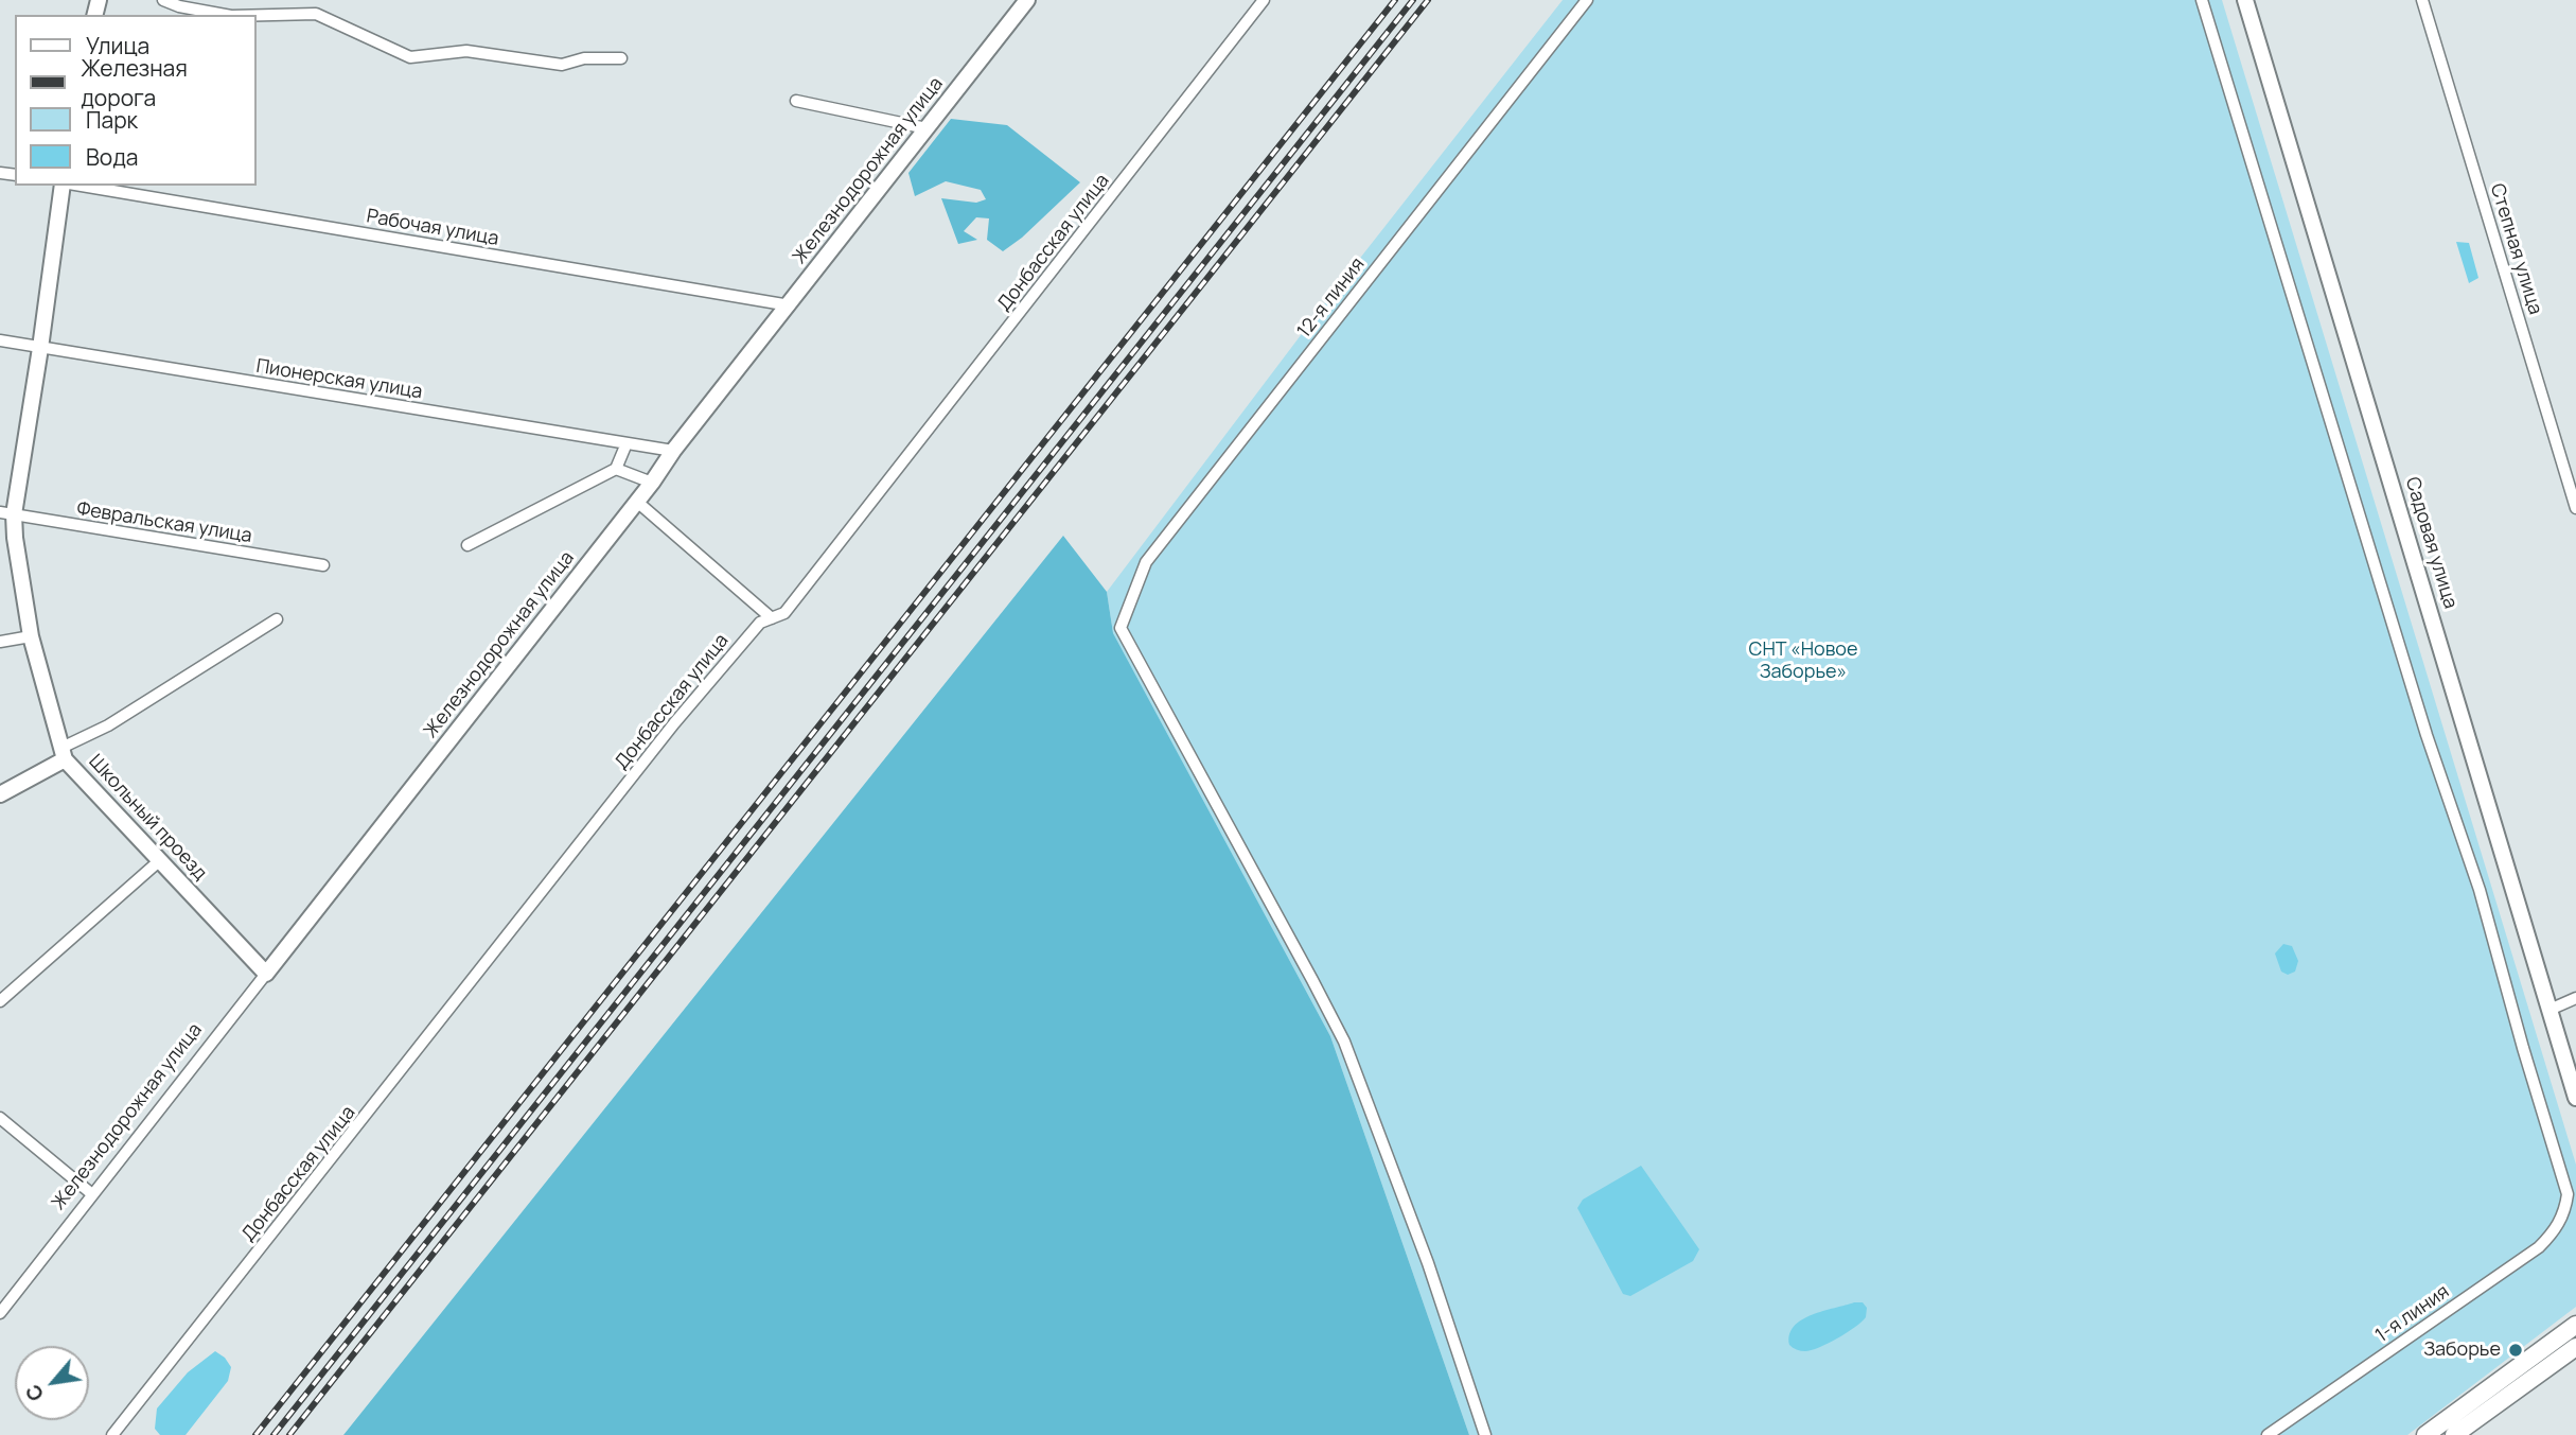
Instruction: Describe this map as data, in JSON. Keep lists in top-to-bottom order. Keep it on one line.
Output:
{"streets":{"street":["Железнодорожная улица","Рабочая улица","Донбасская улица","Степная улица","12-я линия","Пионерская улица","Февральская улица","Садовая улица","Школьный проезд","1-я линия"]},"crossings":[["Железнодорожная улица","Рабочая улица"],["Железнодорожная улица","Пионерская улица"],["Железнодорожная улица","Школьный проезд"],["Пионерская улица","Школьный проезд"],["Февральская улица","Школьный проезд"]],"parks":["СНТ «Новое Заборье»"],"places":["Заборье"],"legend":["Улица","Железная дорога","Парк","Вода"],"north":"bottom left"}
